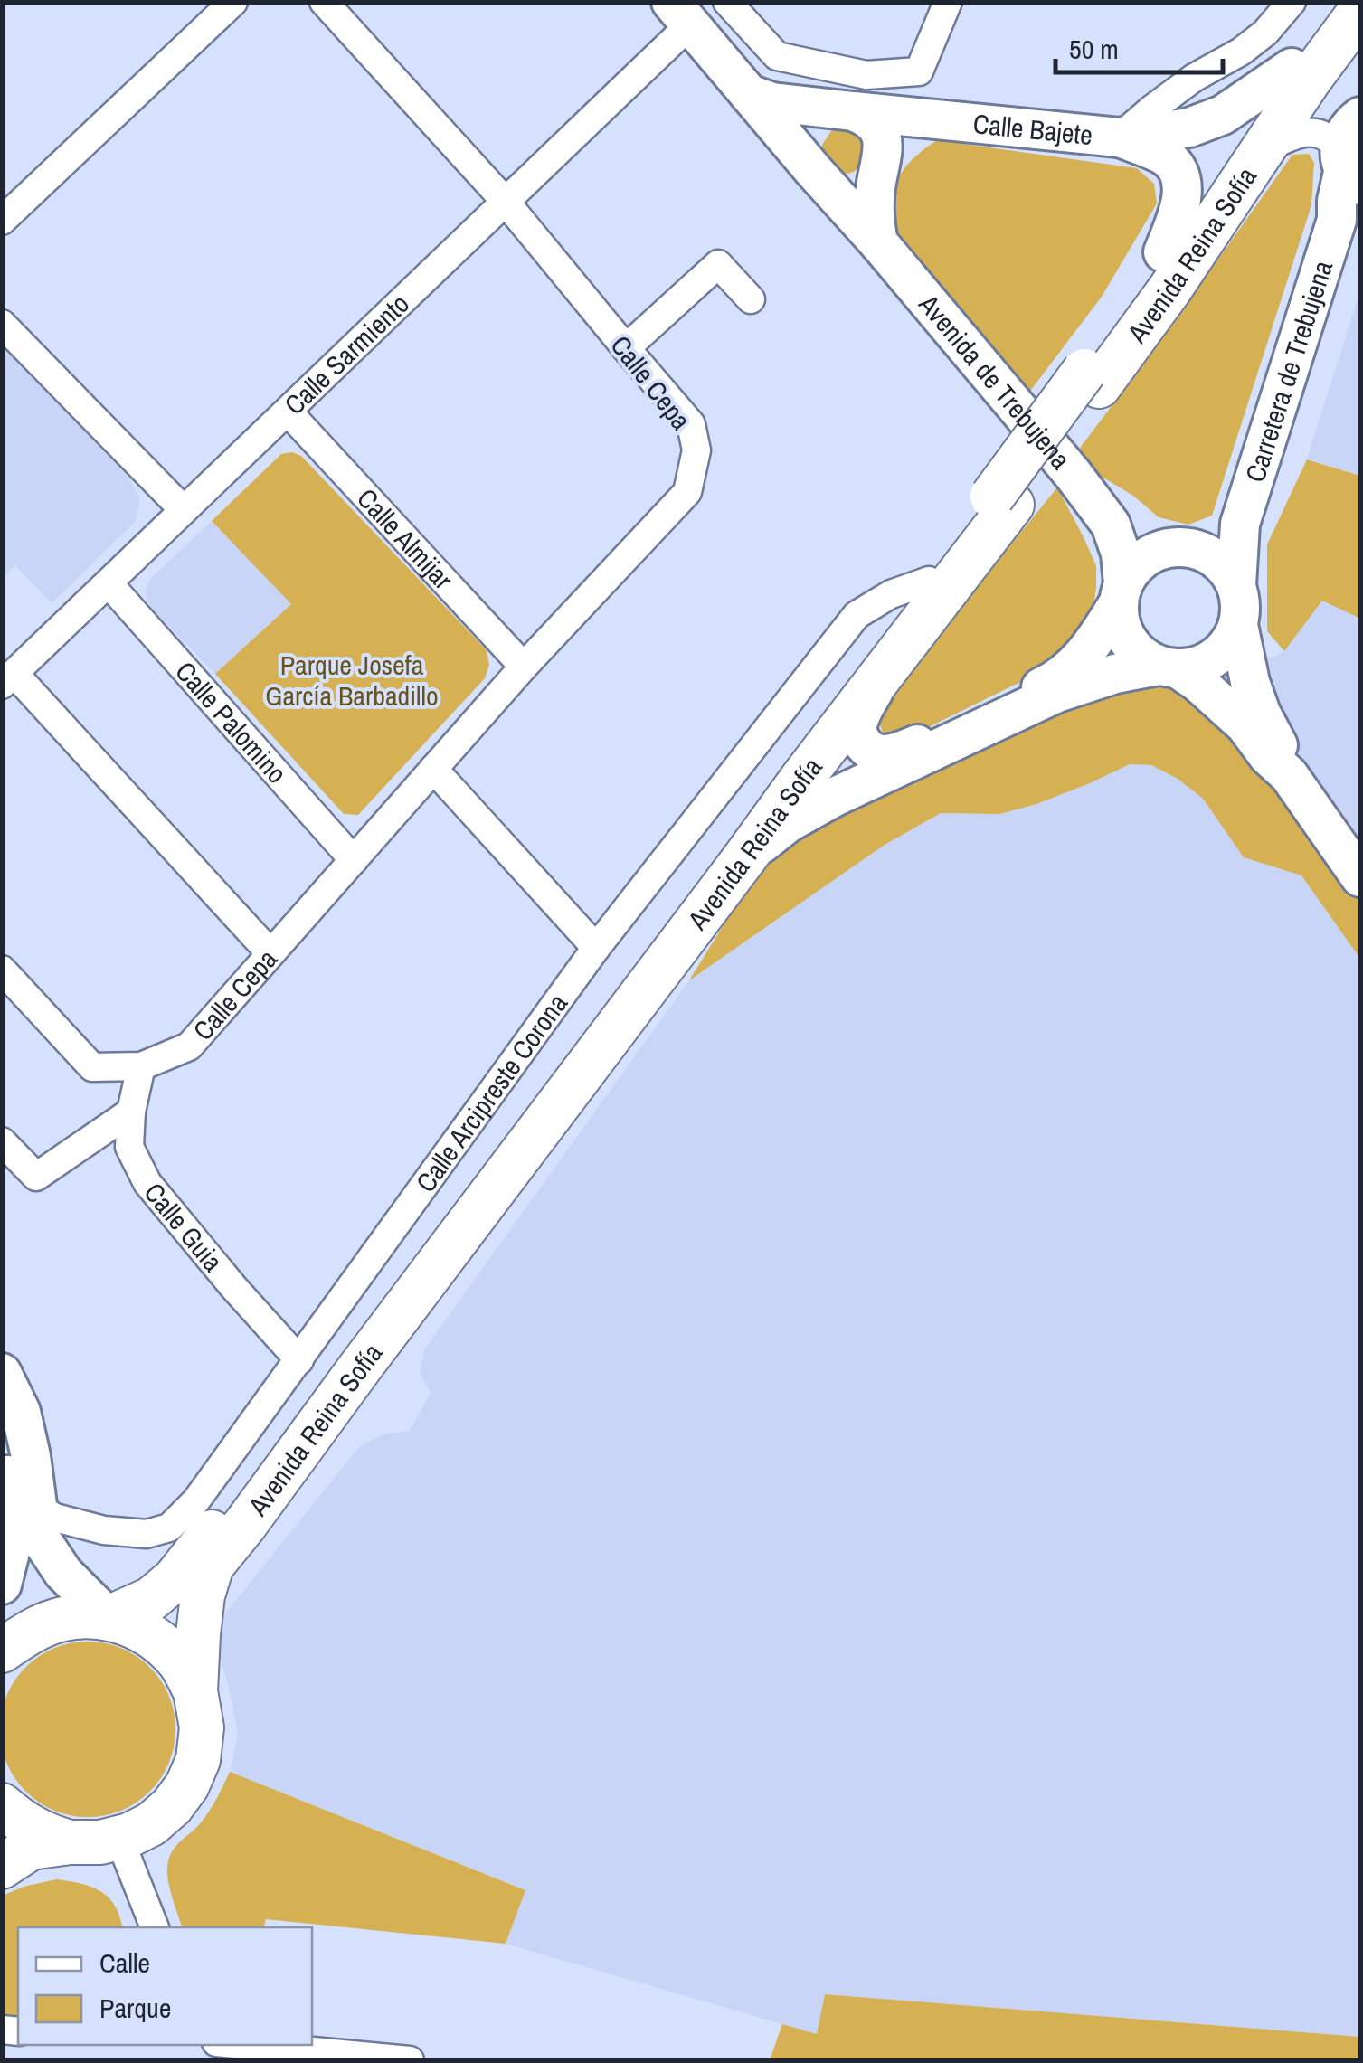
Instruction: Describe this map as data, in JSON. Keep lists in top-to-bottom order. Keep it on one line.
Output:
{"streets":{"main road":["Calle Bajete","Avenida Reina Sofía","Carretera de Trebujena","Avenida de Trebujena"],"street":["Calle Sarmiento","Calle Cepa","Calle Almijar","Calle Palomino","Calle Arcipreste Corona","Calle Guia"]},"crossings":[["Calle Bajete","Avenida de Trebujena"],["Avenida Reina Sofía","Calle Arcipreste Corona"],["Calle Sarmiento","Calle Cepa"],["Calle Sarmiento","Avenida de Trebujena"],["Calle Sarmiento","Calle Almijar"],["Calle Sarmiento","Calle Palomino"],["Carretera de Trebujena","Avenida de Trebujena"],["Calle Cepa","Calle Almijar"],["Calle Cepa","Calle Palomino"],["Calle Cepa","Calle Guia"],["Calle Arcipreste Corona","Calle Guia"]],"parks":["Parque Josefa García Barbadillo"],"legend":["Calle","Parque"],"scale_bar":"50 m"}
